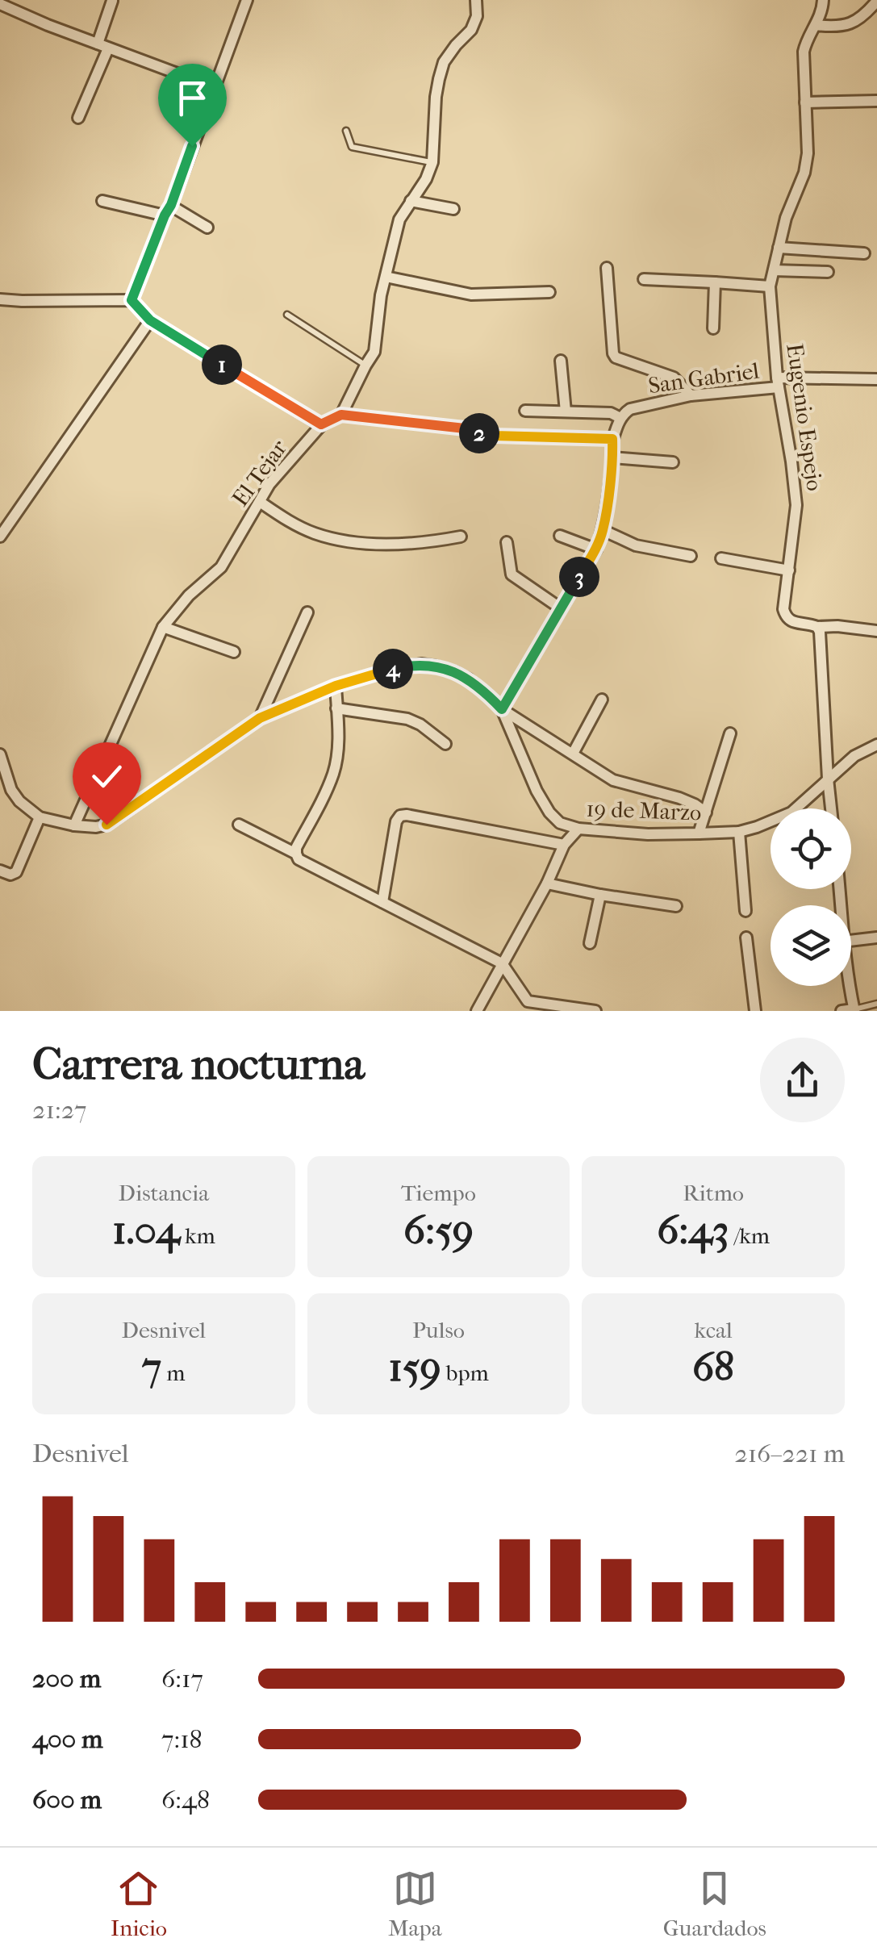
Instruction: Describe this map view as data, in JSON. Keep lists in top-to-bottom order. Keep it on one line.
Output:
{"streets":{"street":["San Gabriel","Eugenio Espejo","El Tejar","19 de Marzo"]},"crossings":[["San Gabriel","Eugenio Espejo"],["El Tejar","19 de Marzo"]],"page":{"pins":["1","2","3","4"],"heading":["Carrera nocturna","21:27"],"stats":[["Distancia","1.04 km"],["Tiempo","6:59"],["Ritmo","6:43 /km"],["Desnivel","7 m"],["Pulso","159 bpm"],["kcal","68"]],"chart":["Desnivel","216–221 m"],"list":[{"name":"200 m","note":"6:17"},{"name":"400 m","note":"7:18"},{"name":"600 m","note":"6:48"}],"tabs":["Inicio","Mapa","Guardados"]}}
